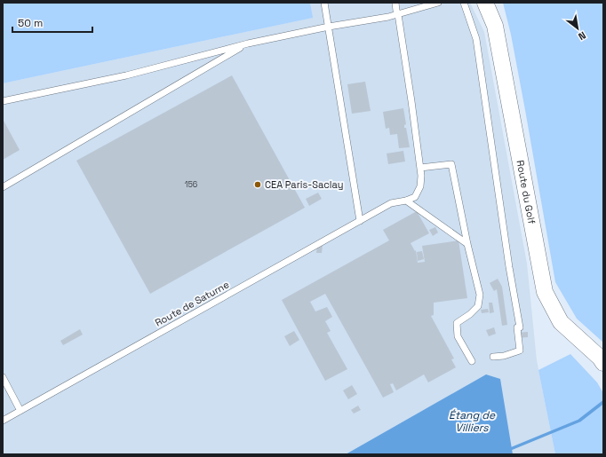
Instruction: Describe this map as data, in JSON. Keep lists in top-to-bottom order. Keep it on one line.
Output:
{"streets":{"street":["Route du Golf"],"lane":["Route de Saturne"]},"water":["Étang de Villiers"],"places":["CEA Paris-Saclay"],"house_numbers":["156"],"scale_bar":"50 m","north":"bottom right"}
